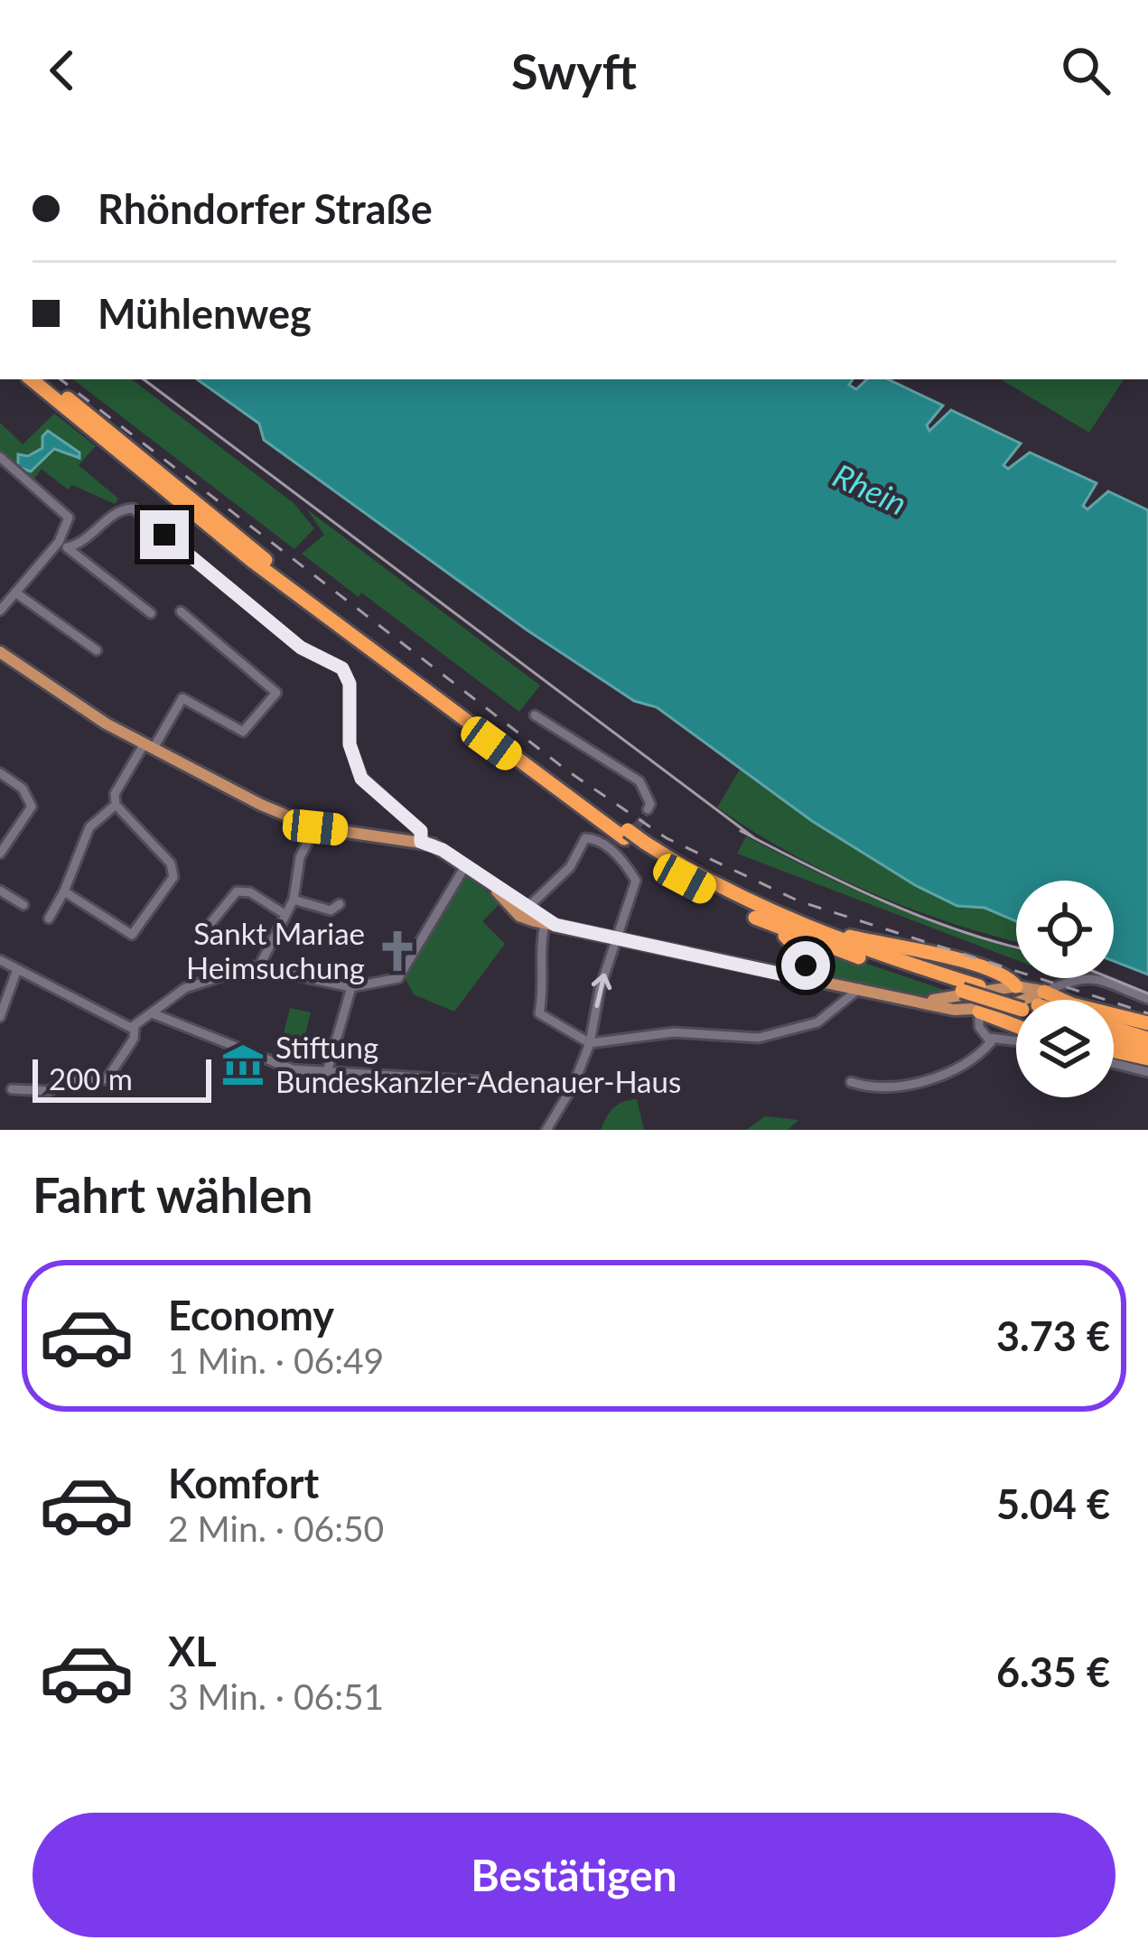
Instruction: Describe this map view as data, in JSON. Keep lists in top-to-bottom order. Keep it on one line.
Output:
{"water":["Rhein"],"places":{"church":["Sankt Mariae Heimsuchung"],"museum":["Stiftung Bundeskanzler-Adenauer-Haus"]},"scale_bar":"200 m","page":{"header":"Swyft","banner":["Rhöndorfer Straße","Mühlenweg"],"scale":"200 m","heading":"Fahrt wählen","list":[{"name":"Economy","note":"1 Min. · 06:49","value":"3.73 €"},{"name":"Komfort","note":"2 Min. · 06:50","value":"5.04 €"},{"name":"XL","note":"3 Min. · 06:51","value":"6.35 €"}],"buttons":"Bestätigen"}}
